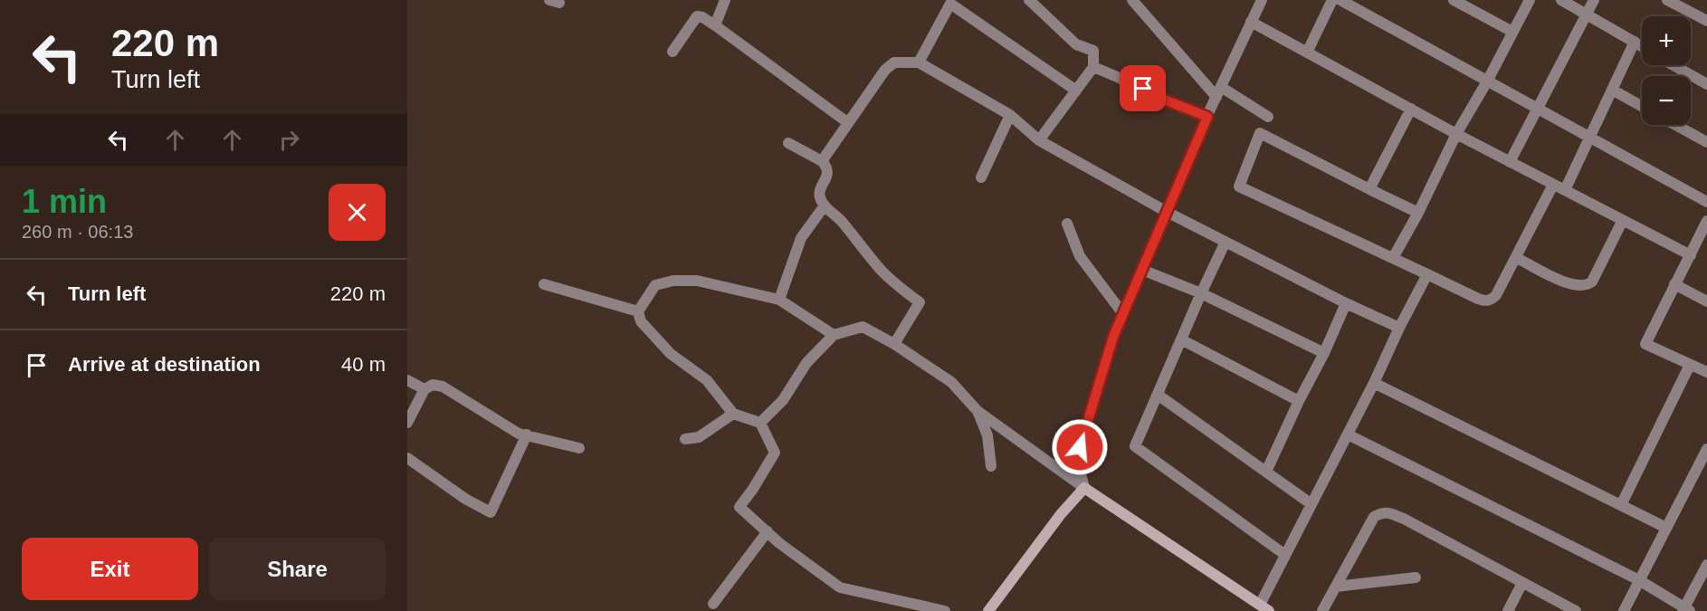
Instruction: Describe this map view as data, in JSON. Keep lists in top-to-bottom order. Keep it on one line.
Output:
{"page":{"turn":["220 m","Turn left"],"map_buttons":["+","−"],"heading":["1 min","260 m · 06:13"],"list":[{"name":"Turn left","value":"220 m"},{"name":"Arrive at destination","value":"40 m"}],"buttons":["Exit","Share"]}}
